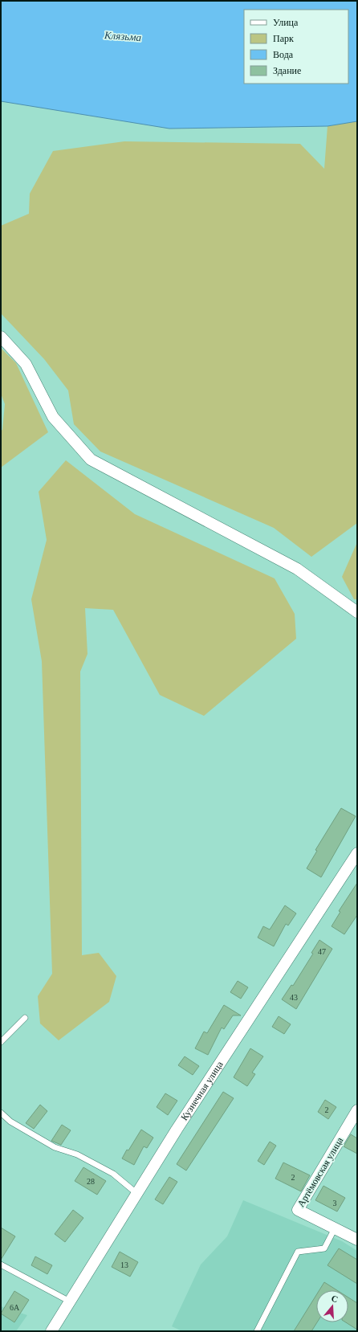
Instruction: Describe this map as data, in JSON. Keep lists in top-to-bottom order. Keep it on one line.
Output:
{"streets":{"street":["Кузнечная улица","Артёмовская улица"]},"water":["Клязьма"],"house_numbers":["47","43","2","2","28","3","13","6А"],"legend":["Улица","Парк","Вода","Здание"],"north":"top"}
